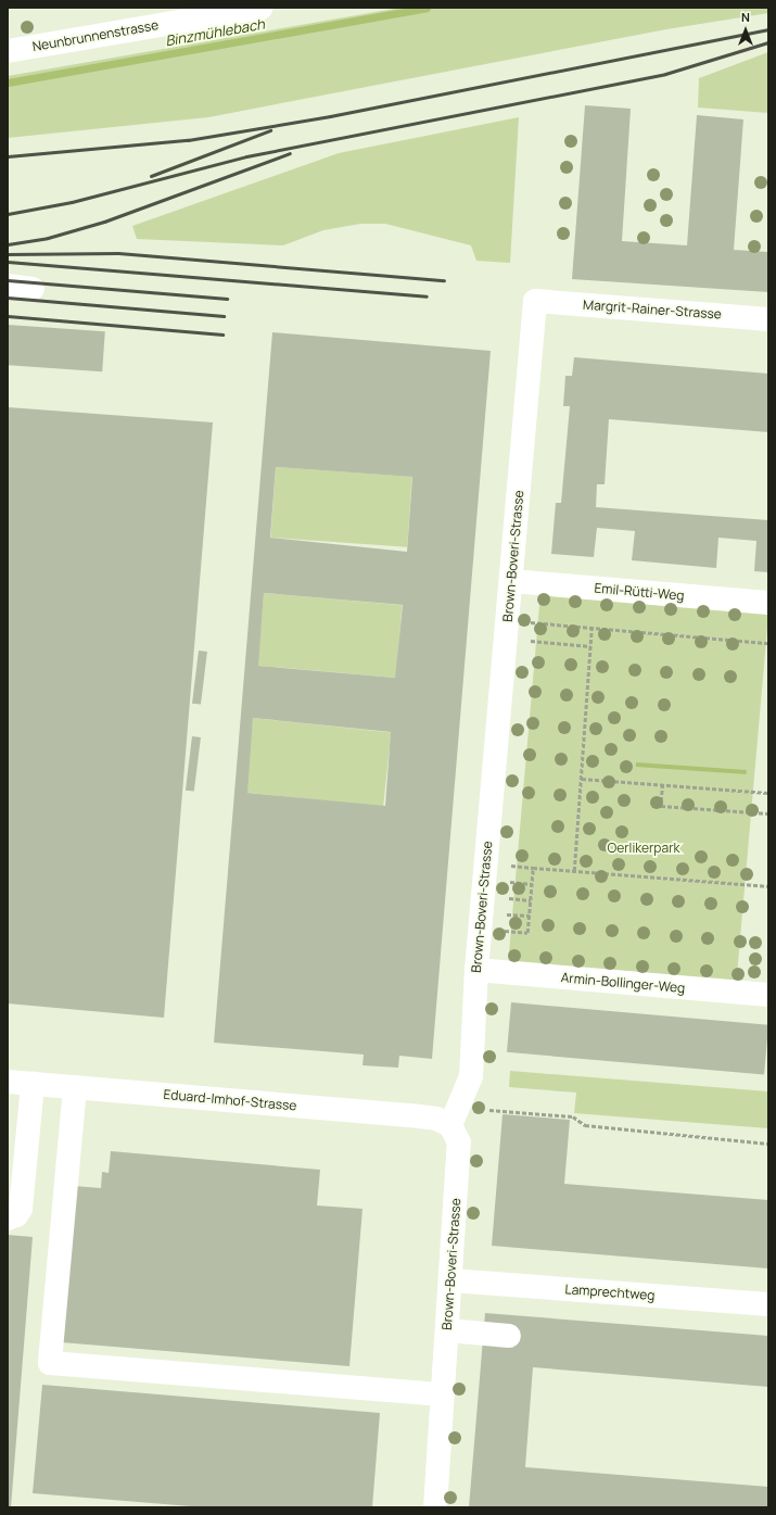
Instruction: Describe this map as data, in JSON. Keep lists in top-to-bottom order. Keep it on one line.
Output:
{"streets":{"street":["Neunbrunnenstrasse","Margrit-Rainer-Strasse","Brown-Boveri-Strasse","Emil-Rütti-Weg","Armin-Bollinger-Weg","Eduard-Imhof-Strasse","Lamprechtweg"]},"crossings":[["Margrit-Rainer-Strasse","Brown-Boveri-Strasse"],["Brown-Boveri-Strasse","Emil-Rütti-Weg"],["Brown-Boveri-Strasse","Armin-Bollinger-Weg"],["Brown-Boveri-Strasse","Eduard-Imhof-Strasse"],["Brown-Boveri-Strasse","Lamprechtweg"]],"water":["Binzmühlebach"],"parks":["Oerlikerpark"],"north":"top"}
